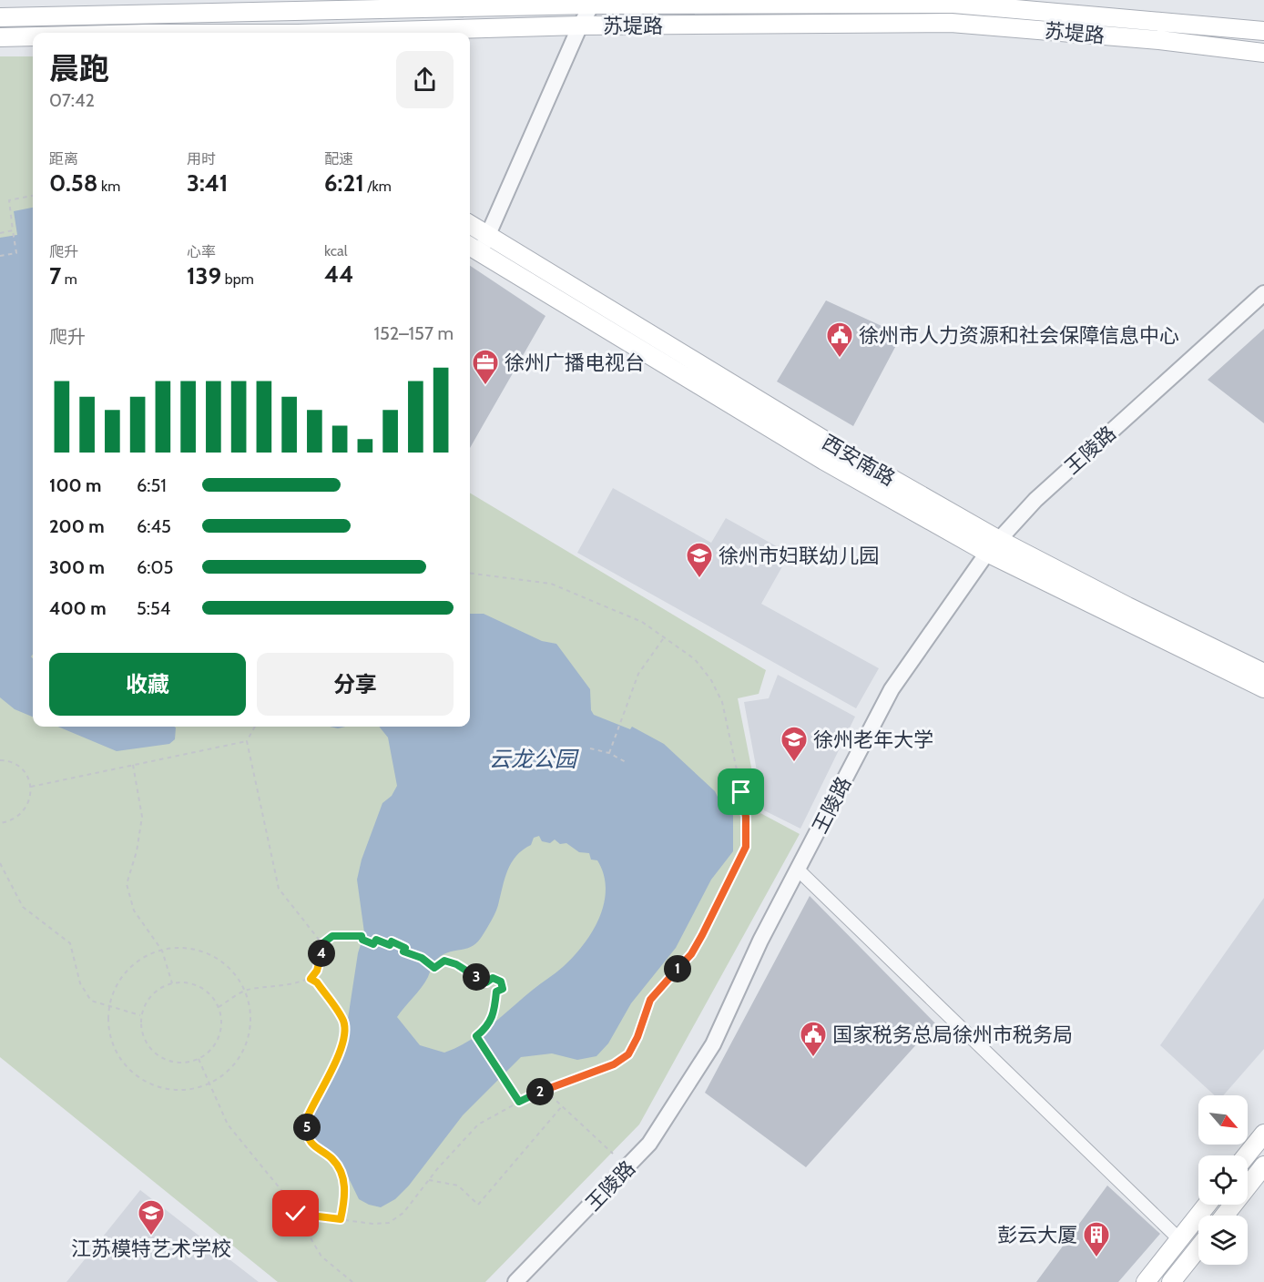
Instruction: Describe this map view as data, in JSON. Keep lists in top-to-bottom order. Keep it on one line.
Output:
{"streets":{"main road":["苏堤路","西安南路"],"street":["王陵路"]},"crossings":[["王陵路","西安南路"]],"water":["云龙公园"],"places":{"public building":["徐州市人力资源和社会保障信息中心","国家税务总局徐州市税务局"],"office":["徐州广播电视台"],"school or university":["徐州市妇联幼儿园","徐州老年大学","江苏模特艺术学校"],"building":["彭云大厦"]},"north":"bottom right","page":{"heading":["晨跑","07:42"],"stats":[["距离","0.58 km"],["用时","3:41"],["配速","6:21 /km"],["爬升","7 m"],["心率","139 bpm"],["kcal","44"]],"chart":["爬升","152–157 m"],"list":[{"name":"100 m","note":"6:51"},{"name":"200 m","note":"6:45"},{"name":"300 m","note":"6:05"},{"name":"400 m","note":"5:54"}],"buttons":["收藏","分享"],"pins":["4","1","3","2","5"]}}
